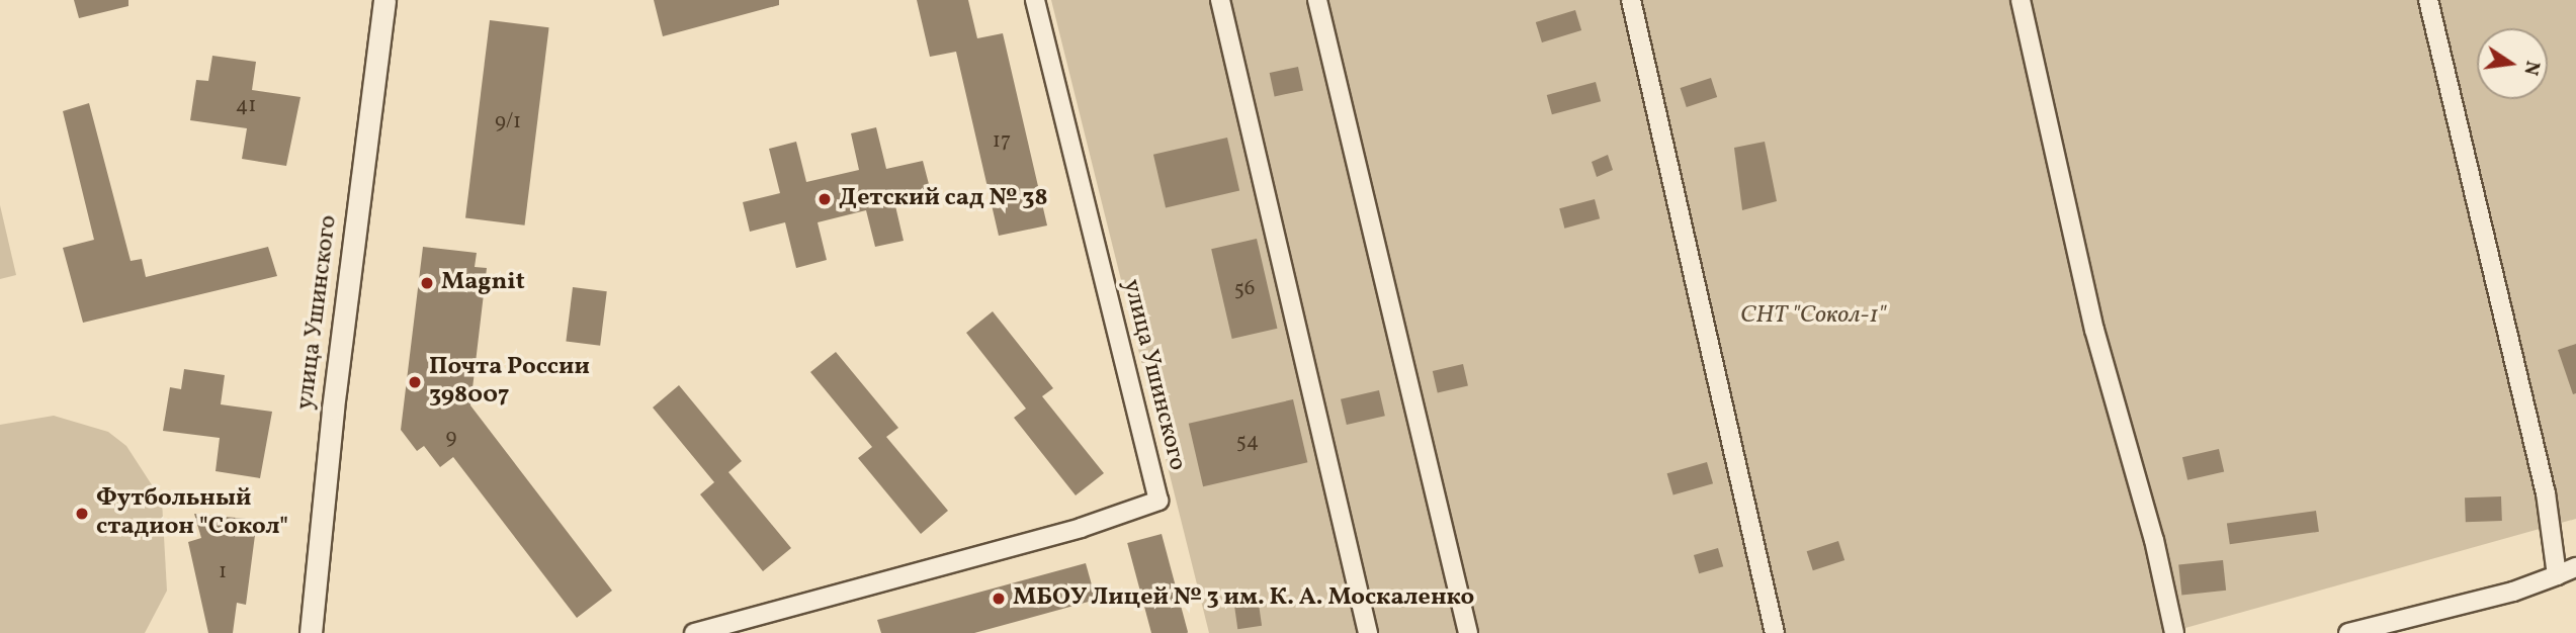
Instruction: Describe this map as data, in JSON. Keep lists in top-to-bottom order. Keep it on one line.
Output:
{"streets":{"street":["улица Ушинского"]},"parks":["СНТ \"Сокол-1\""],"places":["Детский сад № 38","Magnit","Почта России 398007","Футбольный стадион \"Сокол\"","МБОУ Лицей № 3 им. К. А. Москаленко"],"house_numbers":["41","9/1","17","56","9","54","1"],"north":"right"}
